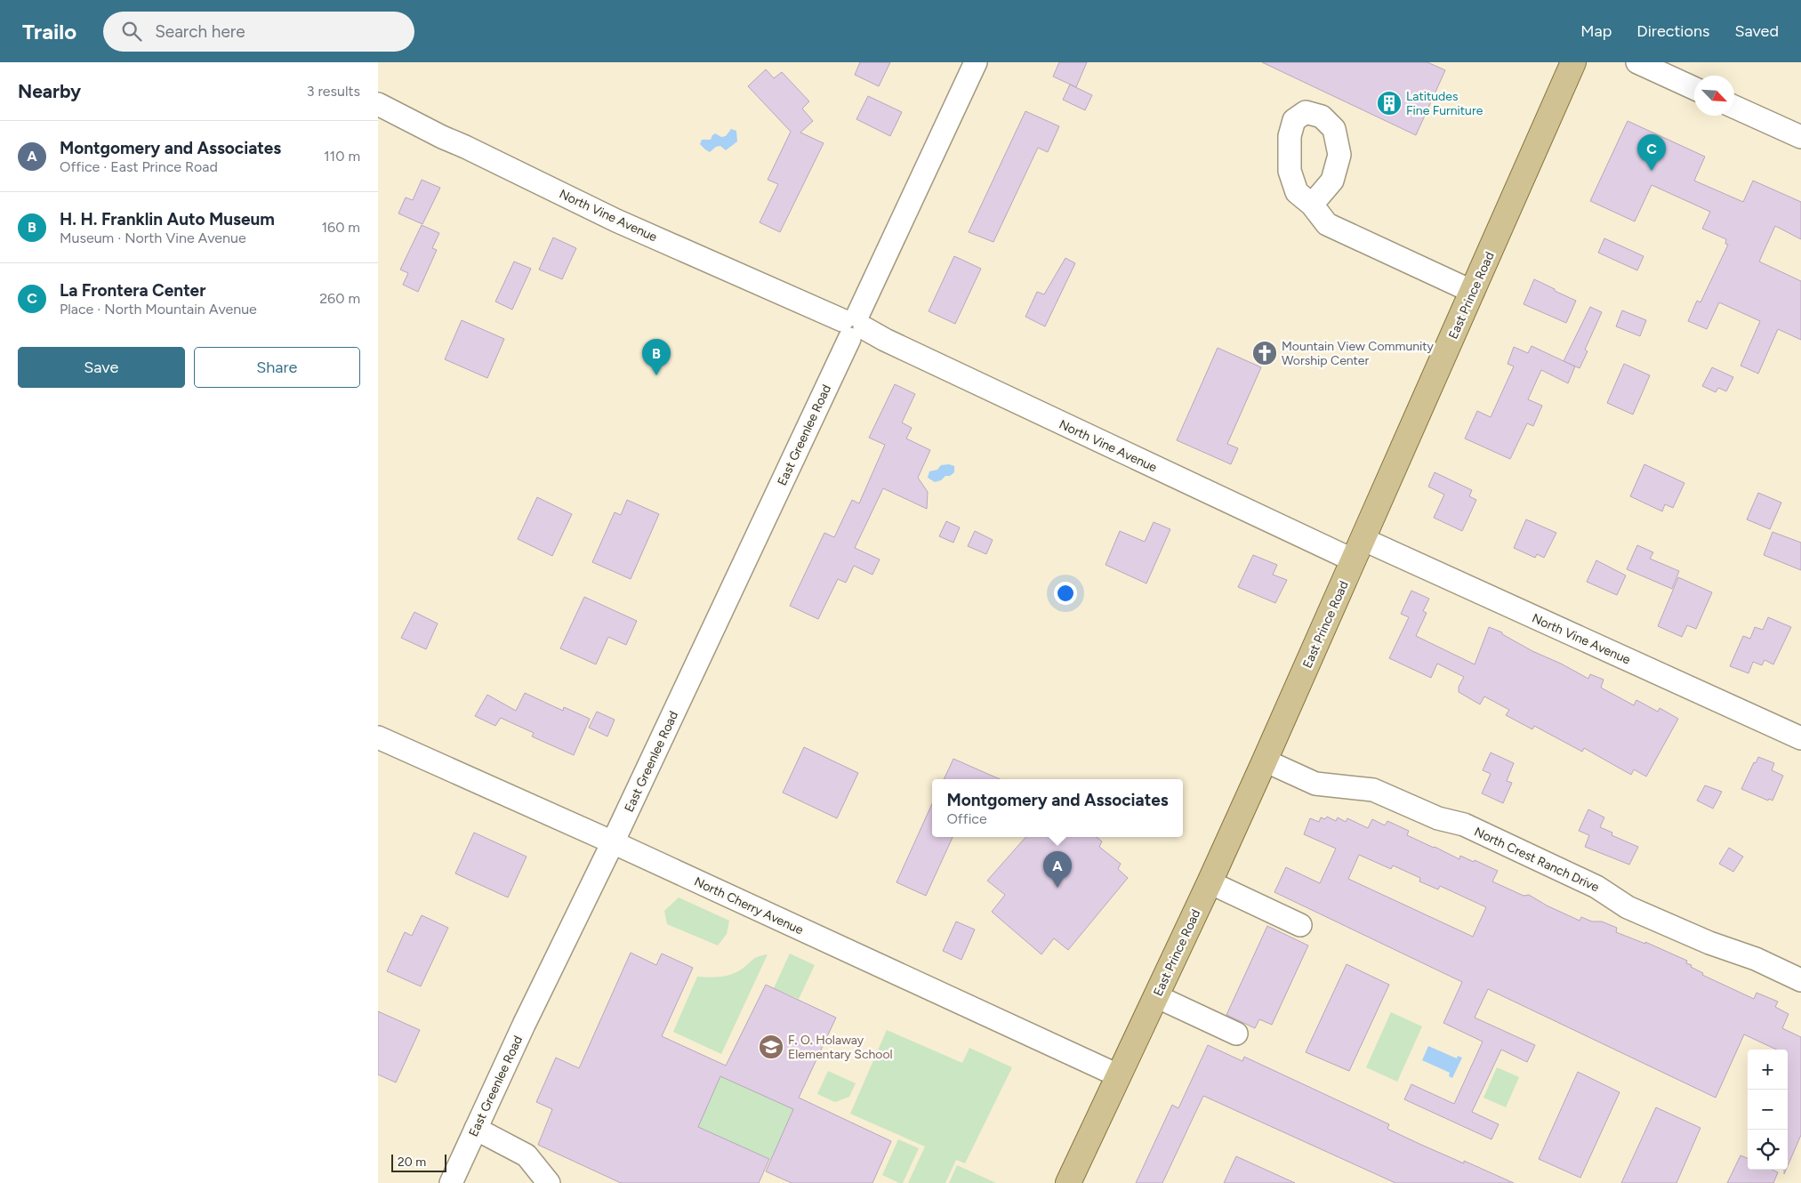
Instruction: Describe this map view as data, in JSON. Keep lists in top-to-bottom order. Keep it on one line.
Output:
{"streets":{"main road":["East Prince Road"],"street":["North Vine Avenue","East Greenlee Road","North Crest Ranch Drive","North Cherry Avenue"]},"crossings":[["North Vine Avenue","East Prince Road"],["North Vine Avenue","East Greenlee Road"],["East Prince Road","North Crest Ranch Drive"],["East Prince Road","North Cherry Avenue"],["East Greenlee Road","North Cherry Avenue"]],"places":{"building":["Latitudes Fine Furniture"],"church":["Mountain View Community Worship Center"],"school or university":["F. O. Holaway Elementary School"]},"scale_bar":"20 m","north":"bottom right","page":{"header":"Trailo","search":"Search here","nav":["Map","Directions","Saved"],"heading":["Nearby","3 results"],"list":[{"mark":"A","name":"Montgomery and Associates","note":"Office · East Prince Road","value":"110 m"},{"mark":"B","name":"H. H. Franklin Auto Museum","note":"Museum · North Vine Avenue","value":"160 m"},{"mark":"C","name":"La Frontera Center","note":"Place · North Mountain Avenue","value":"260 m"}],"pins":["C","B","A"],"buttons":["Save","Share"],"popup":["Montgomery and Associates","Office"],"map_buttons":["+","−"],"scale":"20 m"}}
